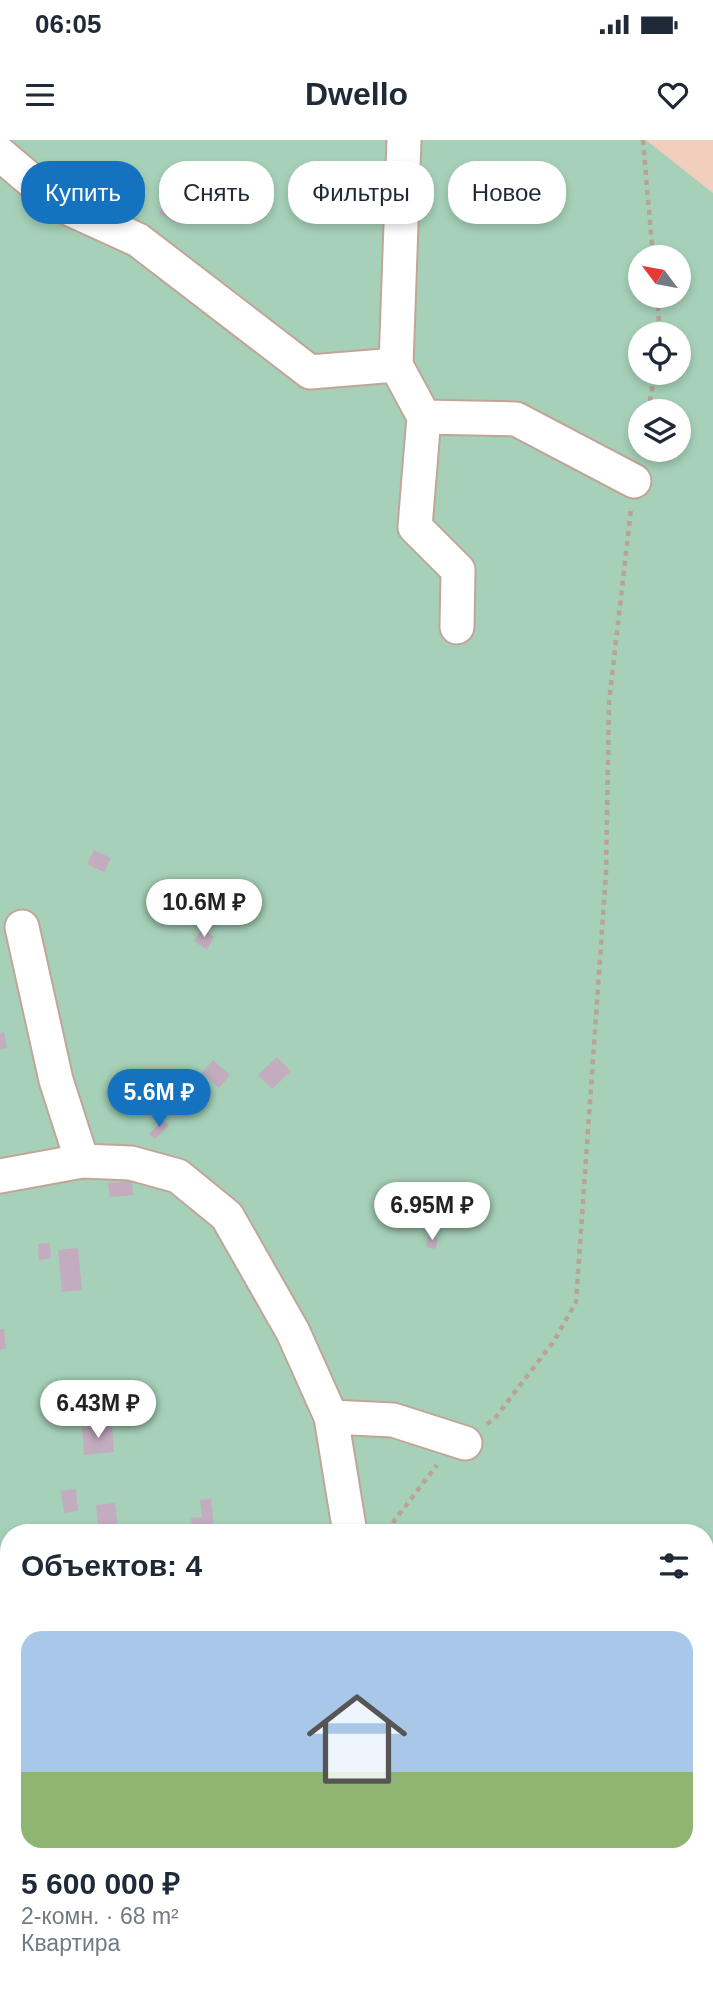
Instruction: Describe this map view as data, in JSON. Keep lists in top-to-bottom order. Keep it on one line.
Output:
{"north":"top left","page":{"status":"06:05","header":"Dwello","chip":["Купить","Снять","Фильтры","Новое"],"price":["10.6M ₽","5.6M ₽","6.95M ₽","6.43M ₽"],"heading":"Объектов: 4","list":[{"name":"5 600 000 ₽","note":"2-комн. · 68 m² · Квартира"}]}}
